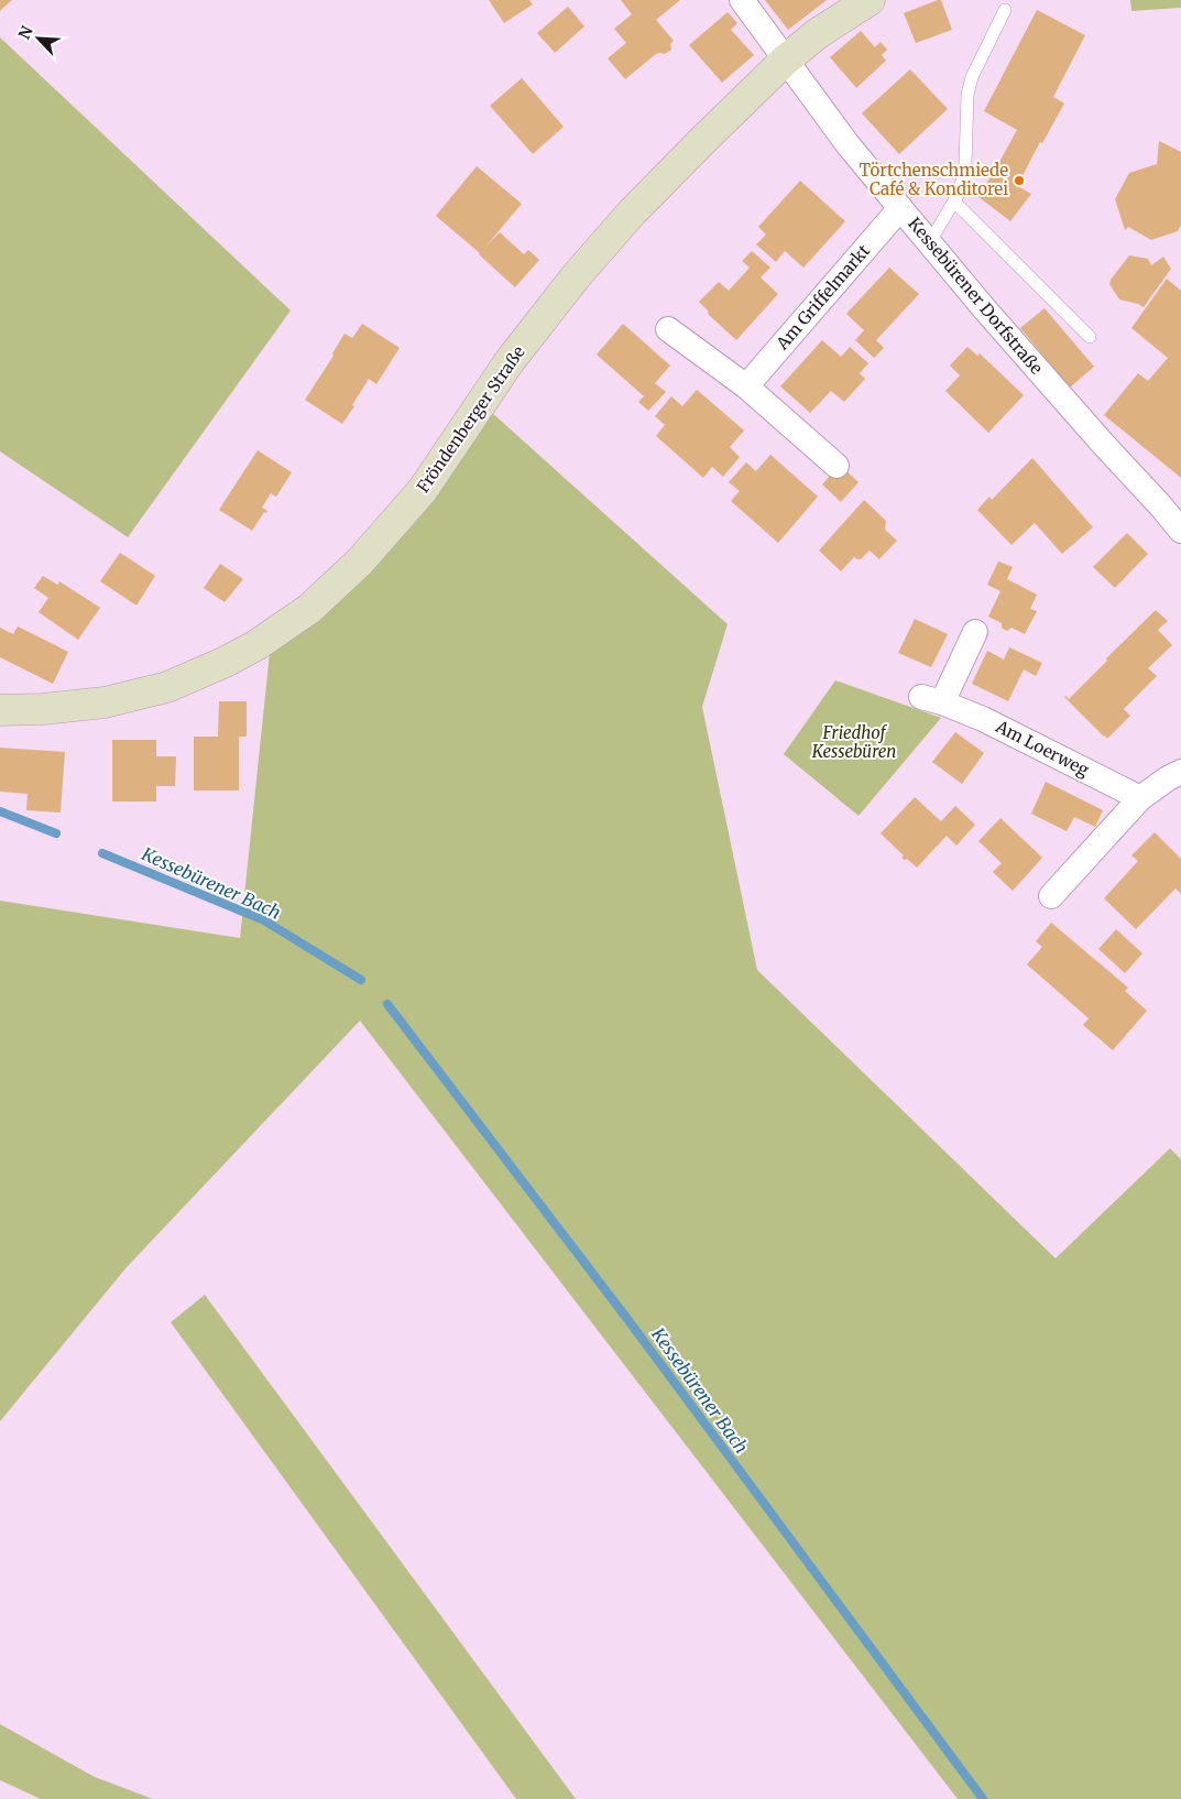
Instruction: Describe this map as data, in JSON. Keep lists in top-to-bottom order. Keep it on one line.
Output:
{"streets":{"main road":["Fröndenberger Straße"],"street":["Kessebürener Dorfstraße","Am Griffelmarkt","Am Loerweg"]},"crossings":[["Kessebürener Dorfstraße","Am Griffelmarkt"],["Kessebürener Dorfstraße","Fröndenberger Straße"]],"water":["Kessebürener Bach"],"parks":["Friedhof Kessebüren"],"places":["Törtchenschmiede Café & Konditorei"],"north":"top left"}
